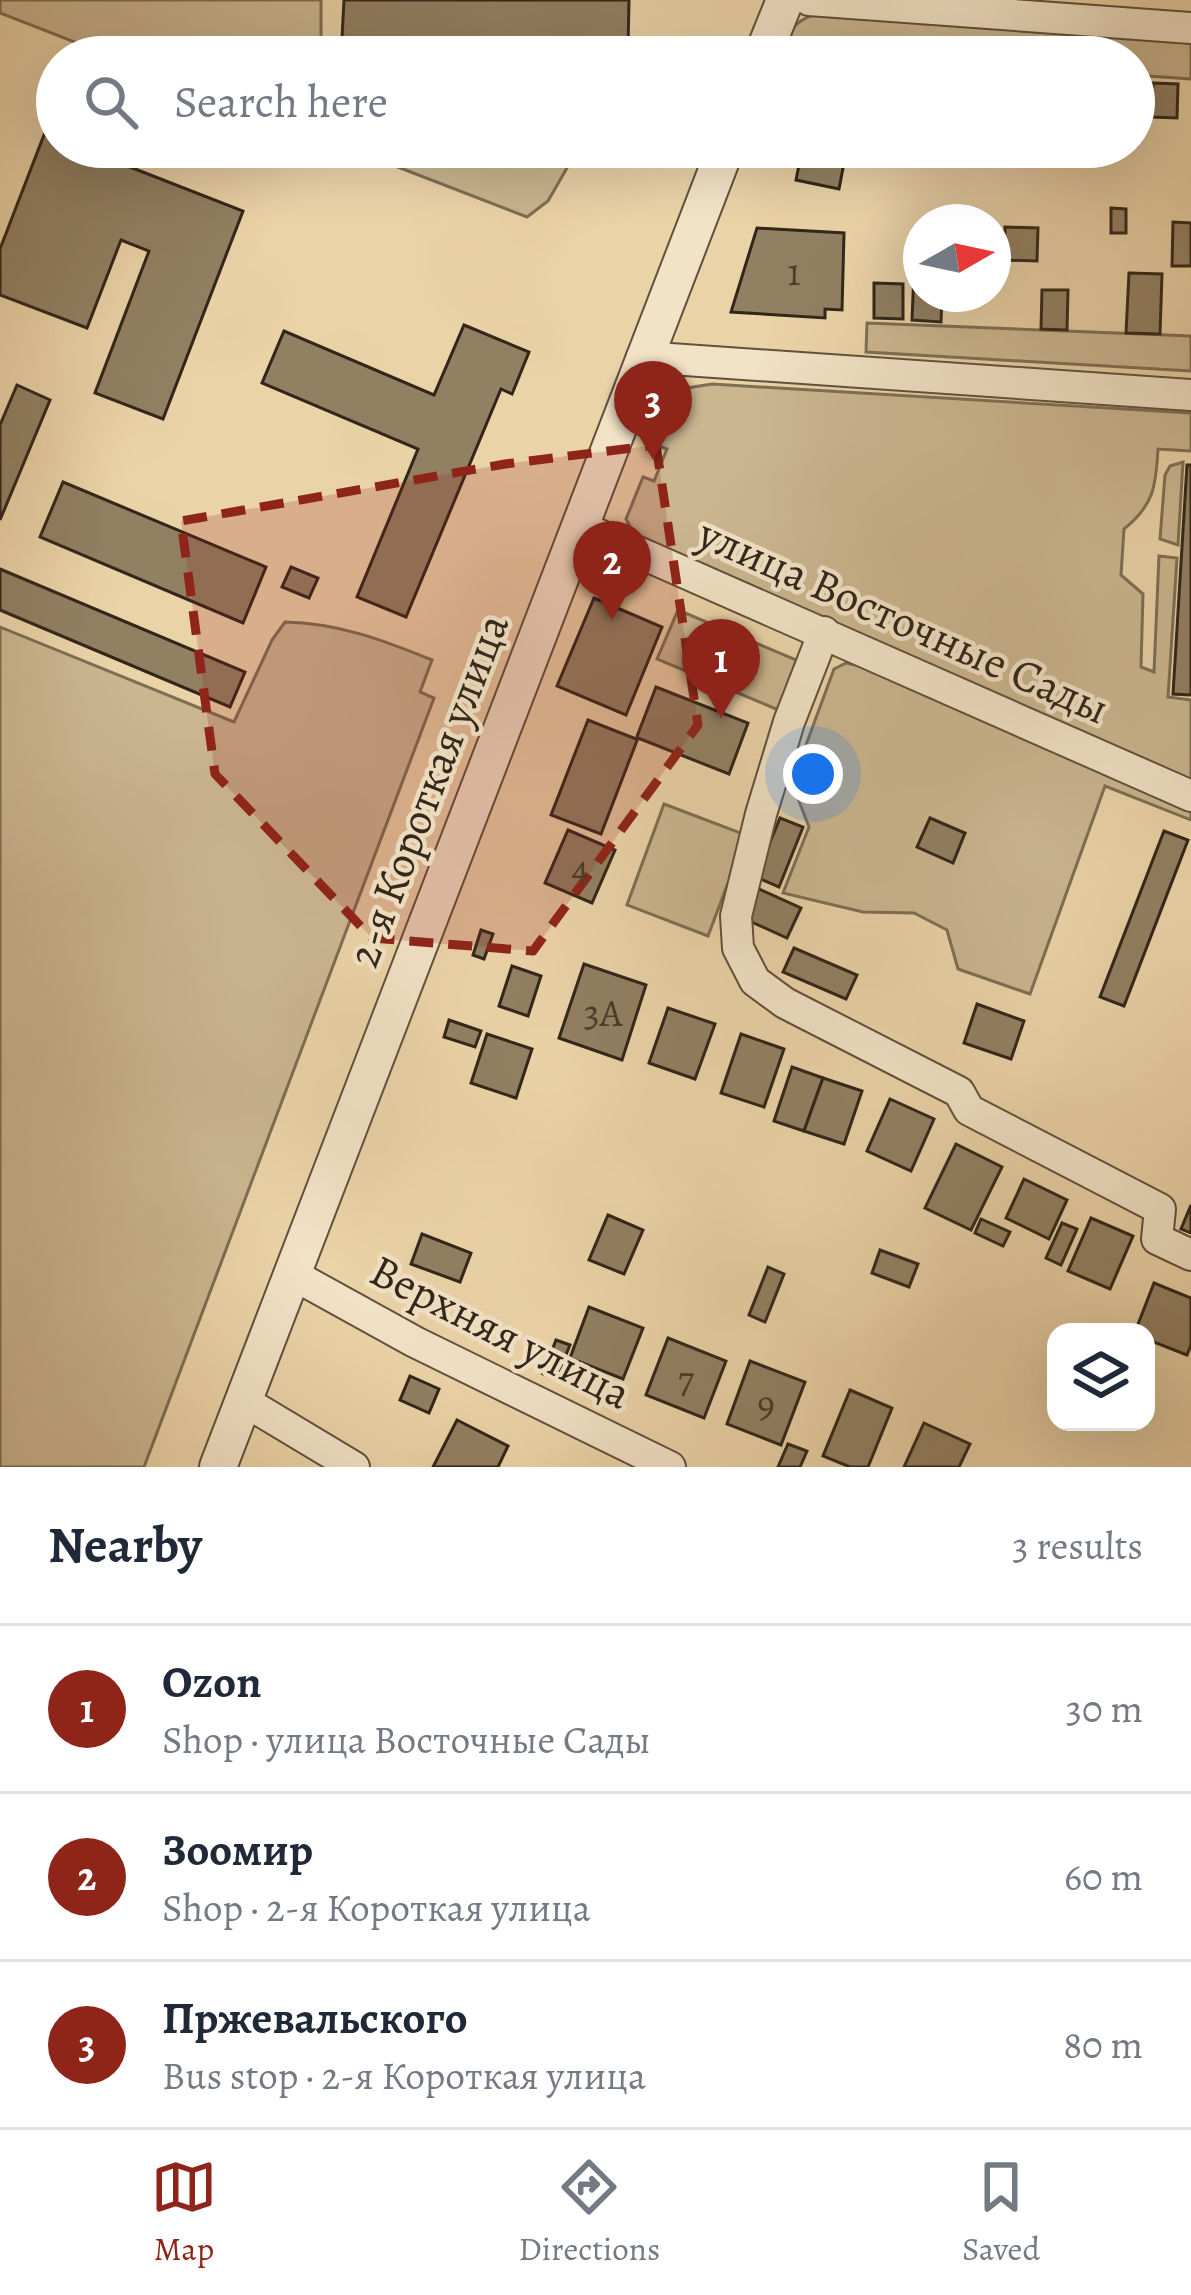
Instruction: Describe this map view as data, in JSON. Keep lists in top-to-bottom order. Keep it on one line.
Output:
{"streets":{"street":["улица Восточные Сады","2-я Короткая улица","Верхняя улица"]},"crossings":[["улица Восточные Сады","2-я Короткая улица"],["2-я Короткая улица","Верхняя улица"]],"house_numbers":["1","4","3А","7","9"],"north":"right","page":{"search":"Search here","pins":["3","2","1"],"heading":["Nearby","3 results"],"list":[{"mark":"1","name":"Ozon","note":"Shop · улица Восточные Сады","value":"30 m"},{"mark":"2","name":"Зоомир","note":"Shop · 2-я Короткая улица","value":"60 m"},{"mark":"3","name":"Пржевальского","note":"Bus stop · 2-я Короткая улица","value":"80 m"}],"nav":["Map","Directions","Saved"]}}
